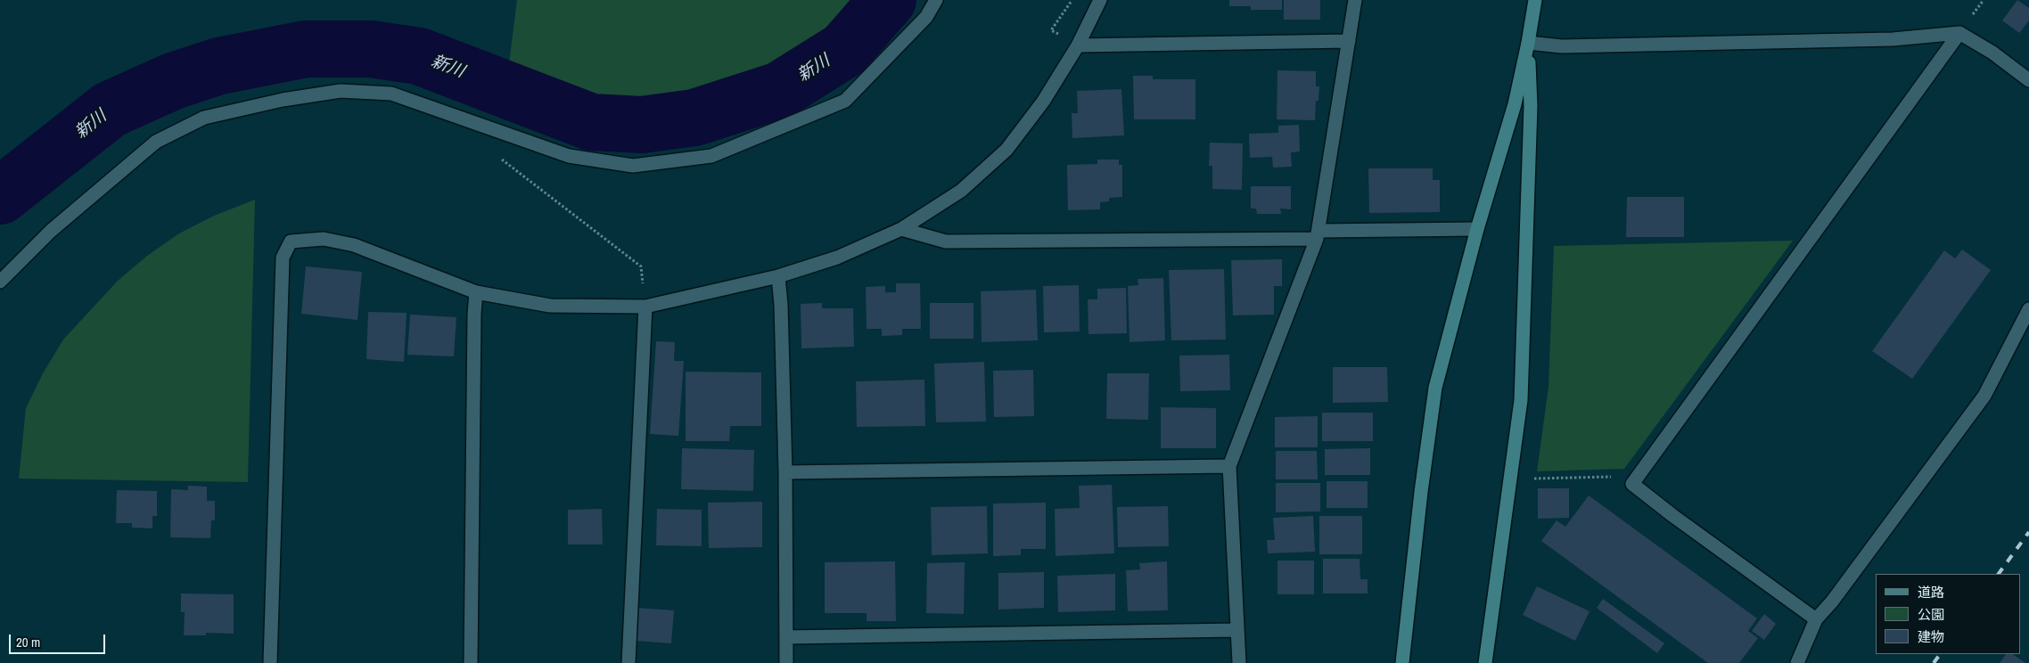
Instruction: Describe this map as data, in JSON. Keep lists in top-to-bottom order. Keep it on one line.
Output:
{"water":["新川"],"legend":["道路","公園","建物"],"scale_bar":"20 m"}
